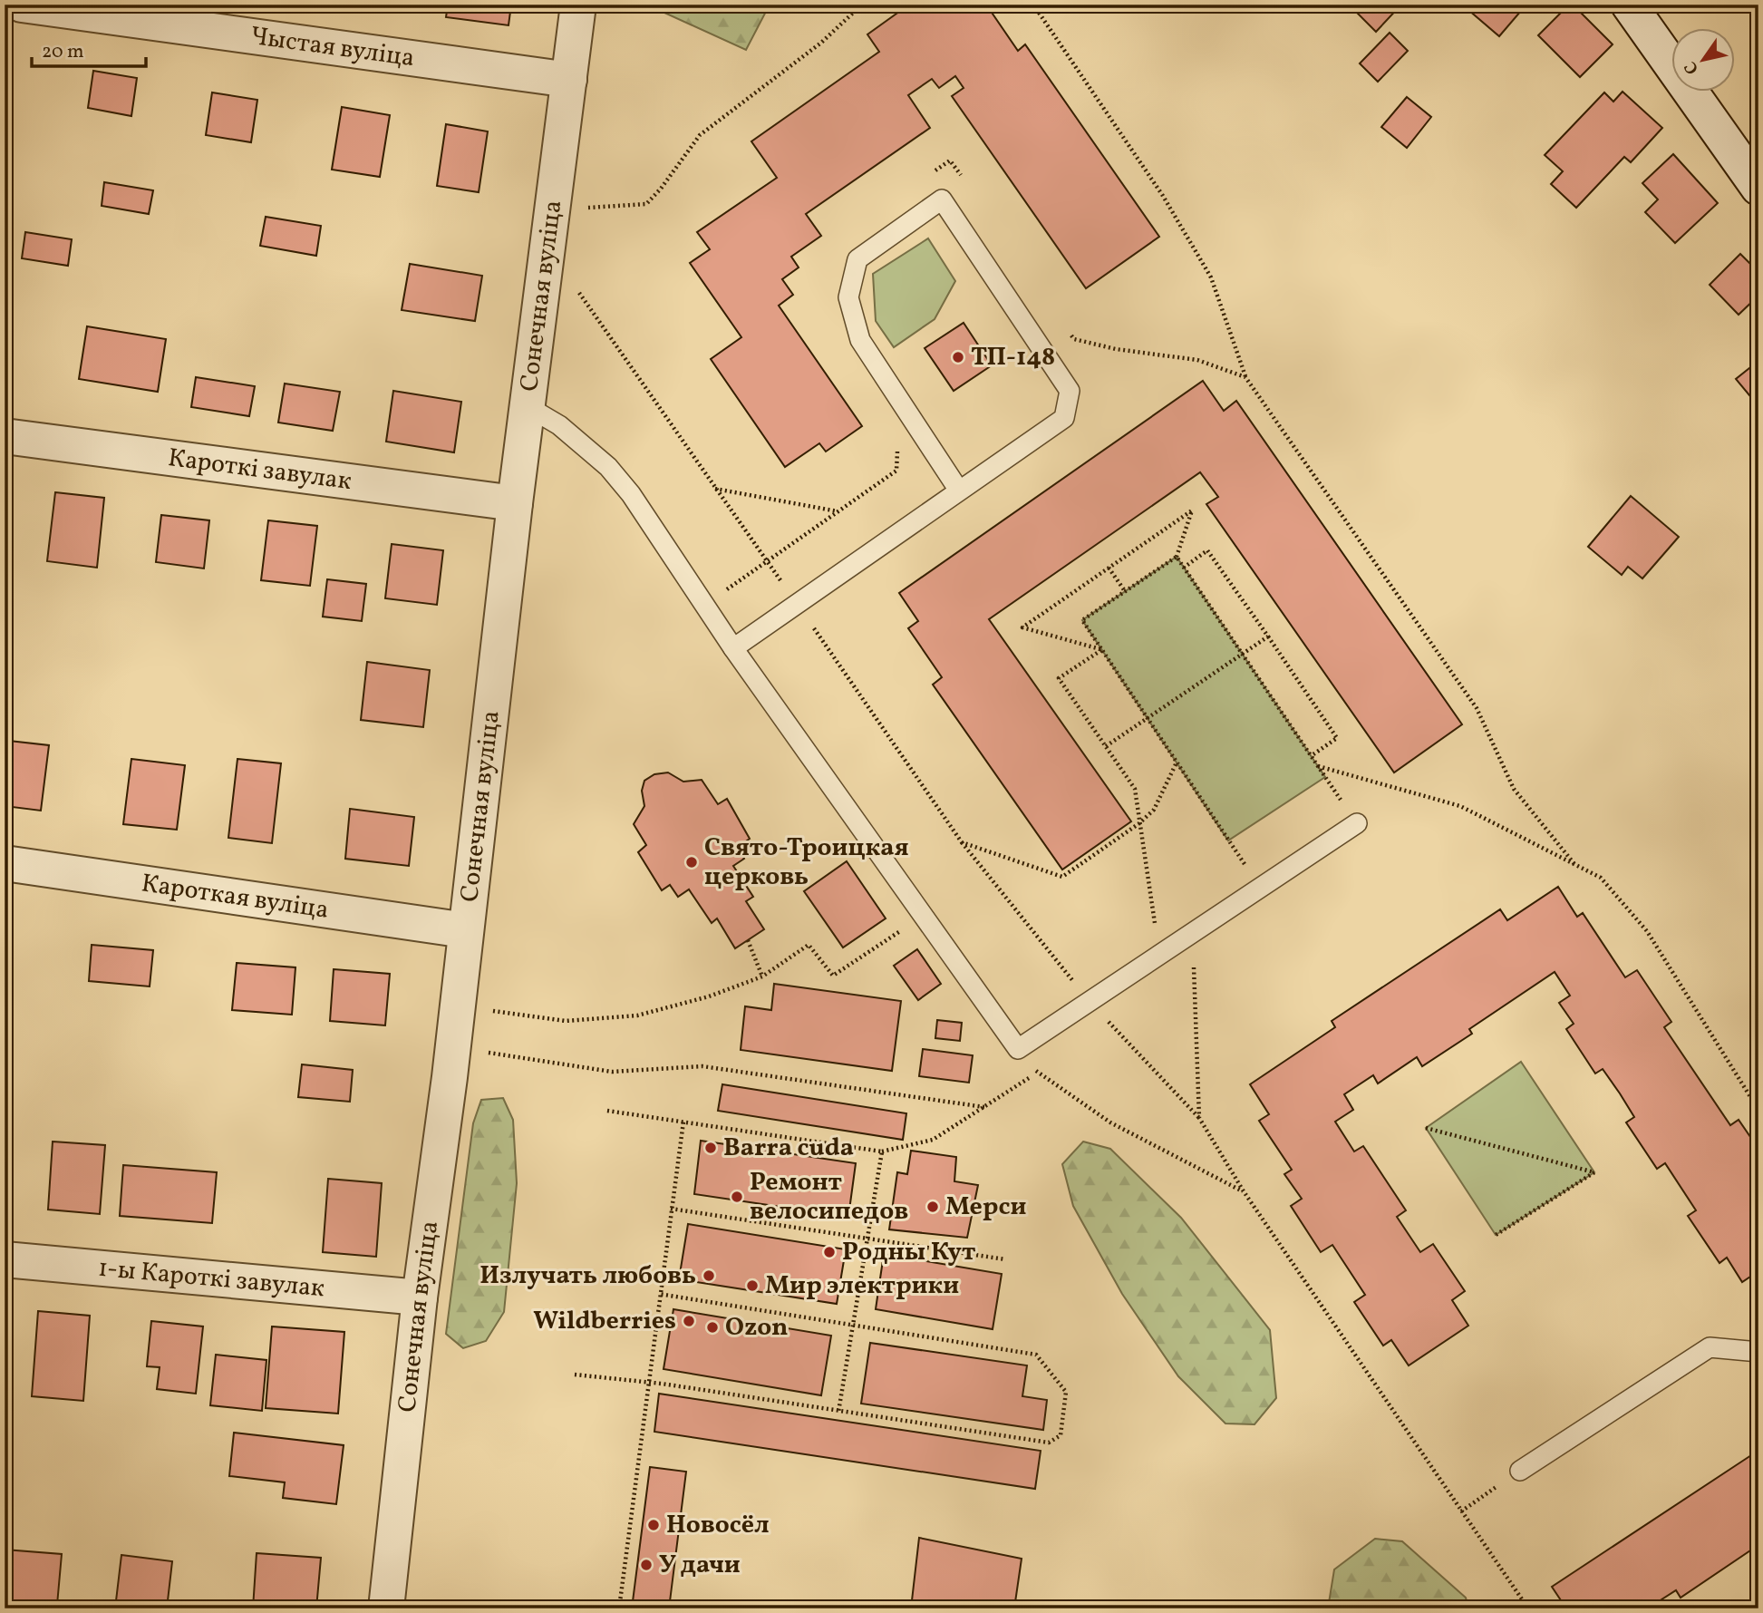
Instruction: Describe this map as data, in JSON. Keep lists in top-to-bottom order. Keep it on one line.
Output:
{"streets":{"street":["Чыстая вуліца","Сонечная вуліца","Кароткі завулак","Кароткая вуліца","1-ы Кароткі завулак"]},"crossings":[["Чыстая вуліца","Сонечная вуліца"],["Сонечная вуліца","Кароткі завулак"],["Сонечная вуліца","Кароткая вуліца"],["Сонечная вуліца","1-ы Кароткі завулак"]],"places":["ТП-148","Свято-Троицкая церковь","Barra cuda","Ремонт велосипедов","Мерси","Родны Кут","Излучать любовь","Мир электрики","Wildberries","Ozon","Новосёл","У дачи"],"scale_bar":"20 m","north":"bottom left"}
